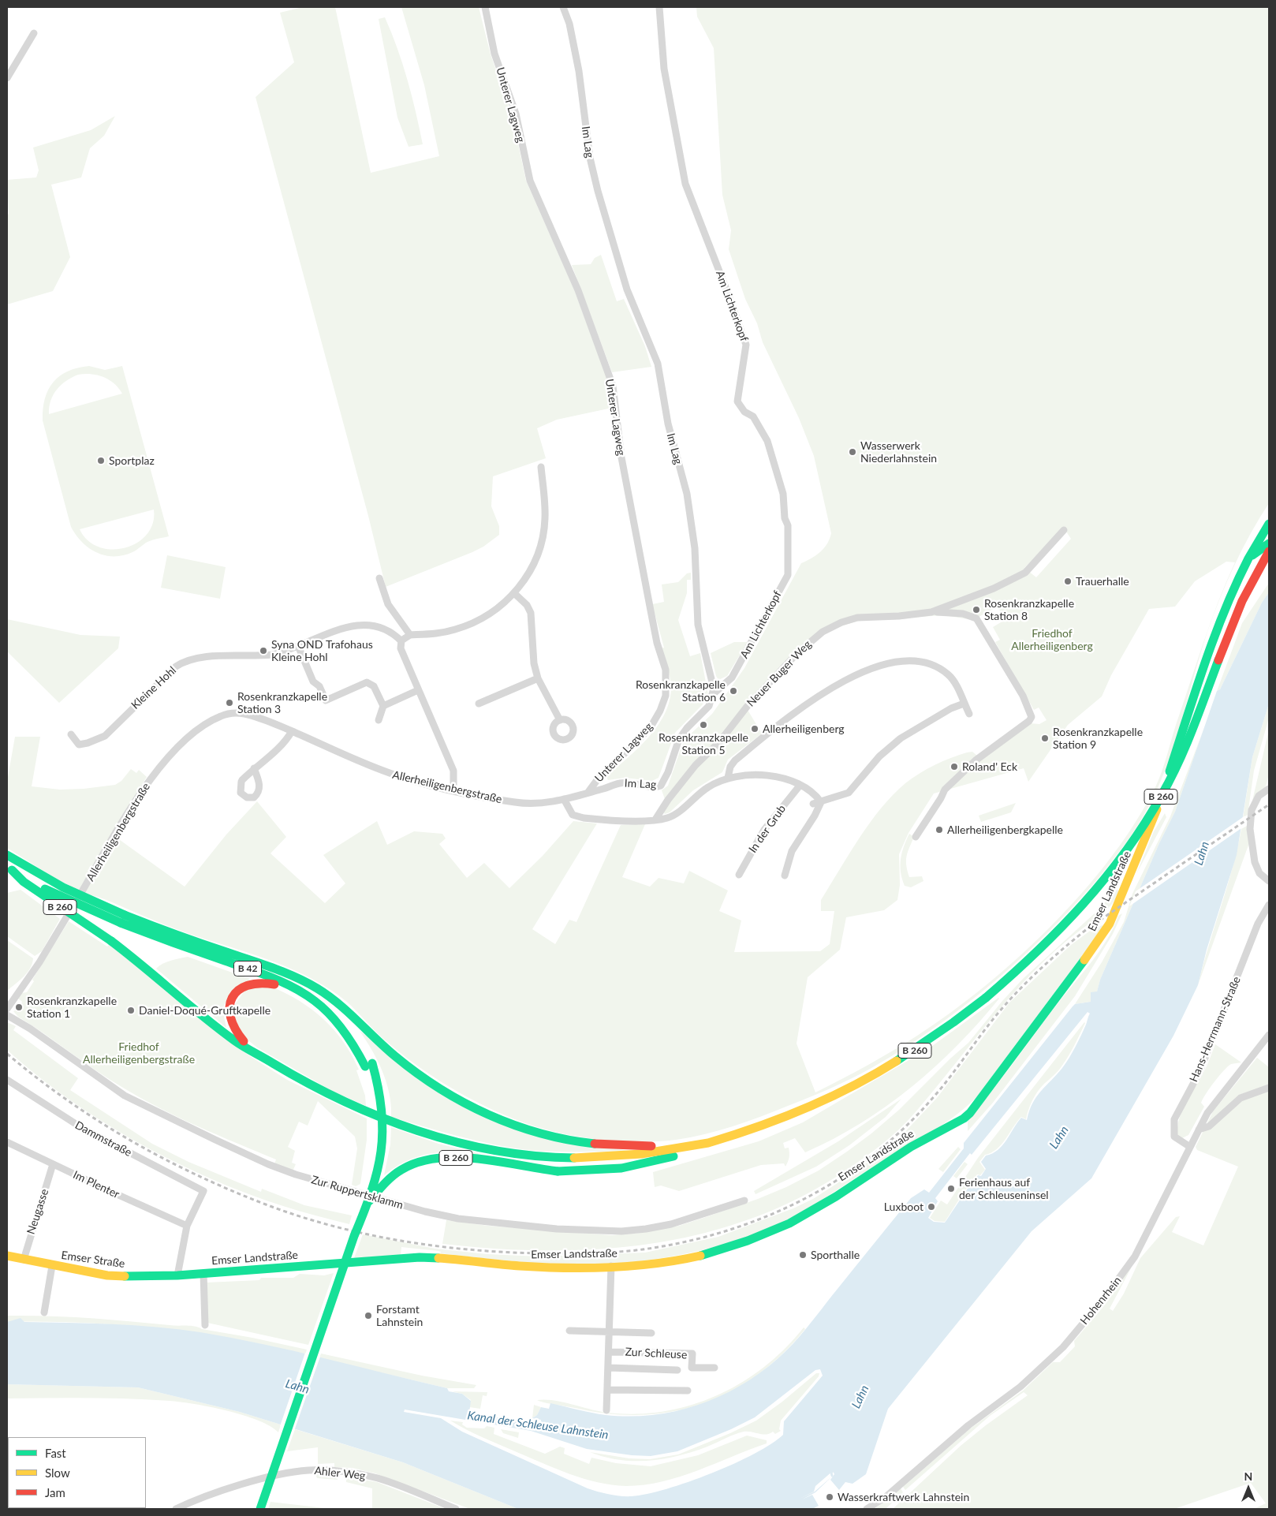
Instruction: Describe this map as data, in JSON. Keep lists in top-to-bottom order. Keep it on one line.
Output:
{"streets":{"main road":["B 260","Emser Landstraße","B 42","Emser Straße"],"street":["Unterer Lagweg","Im Lag","Am Lichterkopf","Neuer Buger Weg","Kleine Hohl","Allerheiligenbergstraße","In der Grub","Hans-Herrmann-Straße","Dammstraße","Im Plenter","Zur Ruppertsklamm","Neugasse","Hohenrhein","Zur Schleuse","Ahler Weg"]},"crossings":[["Unterer Lagweg","Im Lag"],["Im Lag","Am Lichterkopf"],["Im Lag","Allerheiligenbergstraße"],["B 260","B 42"],["Emser Landstraße","Emser Straße"],["Emser Landstraße","Zur Schleuse"],["Hans-Herrmann-Straße","Hohenrhein"],["Dammstraße","Im Plenter"],["Im Plenter","Neugasse"],["Neugasse","Emser Straße"]],"water":["Lahn","Kanal der Schleuse Lahnstein"],"parks":["Friedhof Allerheiligenberg","Friedhof Allerheiligenbergstraße"],"places":["Wasserwerk Niederlahnstein","Sportplaz","Trauerhalle","Rosenkranzkapelle Station 8","Syna OND Trafohaus Kleine Hohl","Rosenkranzkapelle Station 6","Rosenkranzkapelle Station 3","Rosenkranzkapelle Station 5","Allerheiligenberg","Rosenkranzkapelle Station 9","Roland' Eck","Allerheiligenbergkapelle","Rosenkranzkapelle Station 1","Daniel-Doqué-Gruftkapelle","Ferienhaus auf der Schleuseninsel","Luxboot","Sporthalle","Forstamt Lahnstein","Wasserkraftwerk Lahnstein"],"legend":["Fast","Slow","Jam"],"north":"top"}
